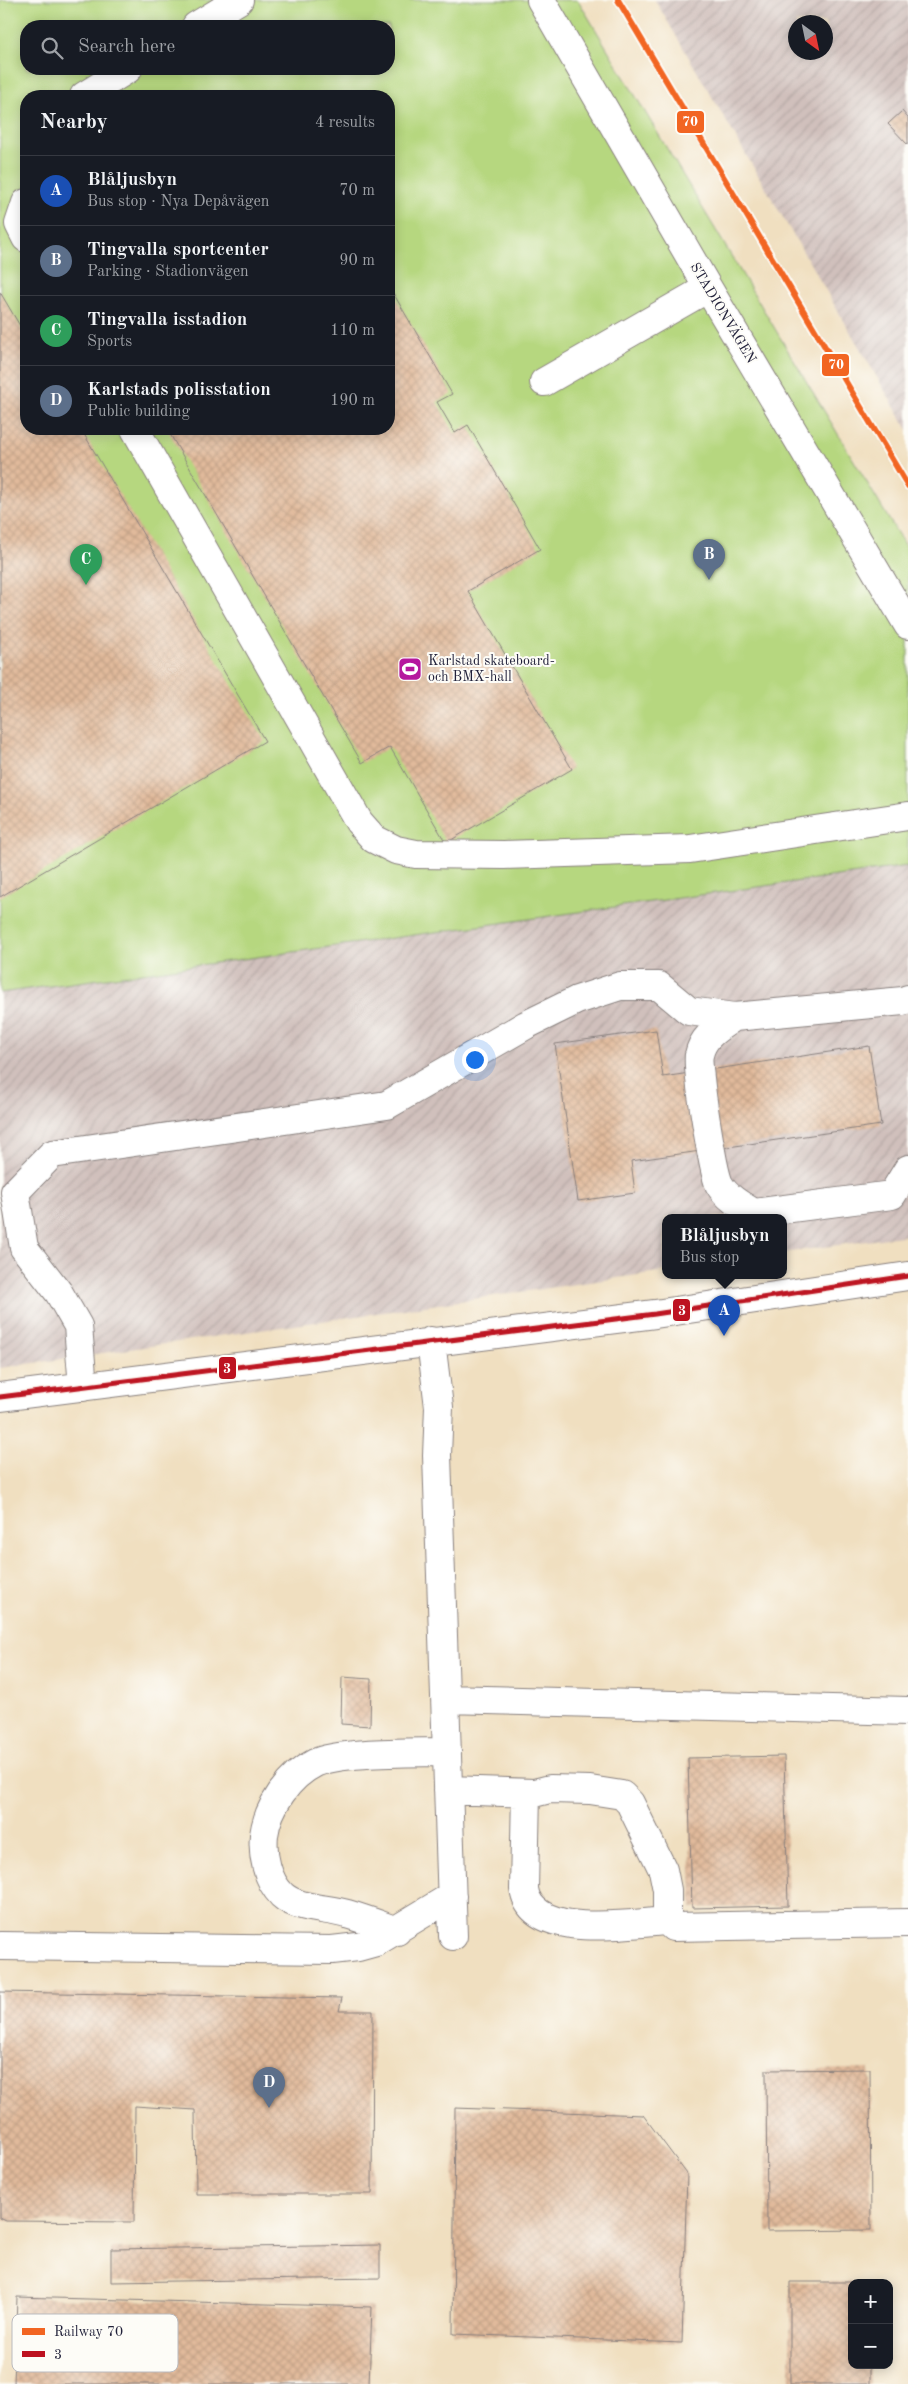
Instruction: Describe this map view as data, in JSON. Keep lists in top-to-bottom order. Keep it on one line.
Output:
{"streets":{"street":["STADIONVÄGEN"]},"places":{"sports":["Karlstad skateboard- och BMX-hall"]},"lines":["rail line 70","transit line 3"],"legend":["Railway 70","3"],"north":"bottom right","page":{"search":"Search here","heading":["Nearby","4 results"],"list":[{"mark":"A","name":"Blåljusbyn","note":"Bus stop · Nya Depåvägen","value":"70 m"},{"mark":"B","name":"Tingvalla sportcenter","note":"Parking · Stadionvägen","value":"90 m"},{"mark":"C","name":"Tingvalla isstadion","note":"Sports","value":"110 m"},{"mark":"D","name":"Karlstads polisstation","note":"Public building","value":"190 m"}],"pins":["B","C","A","D"],"popup":["Blåljusbyn","Bus stop"],"map_buttons":["+","−"]}}
